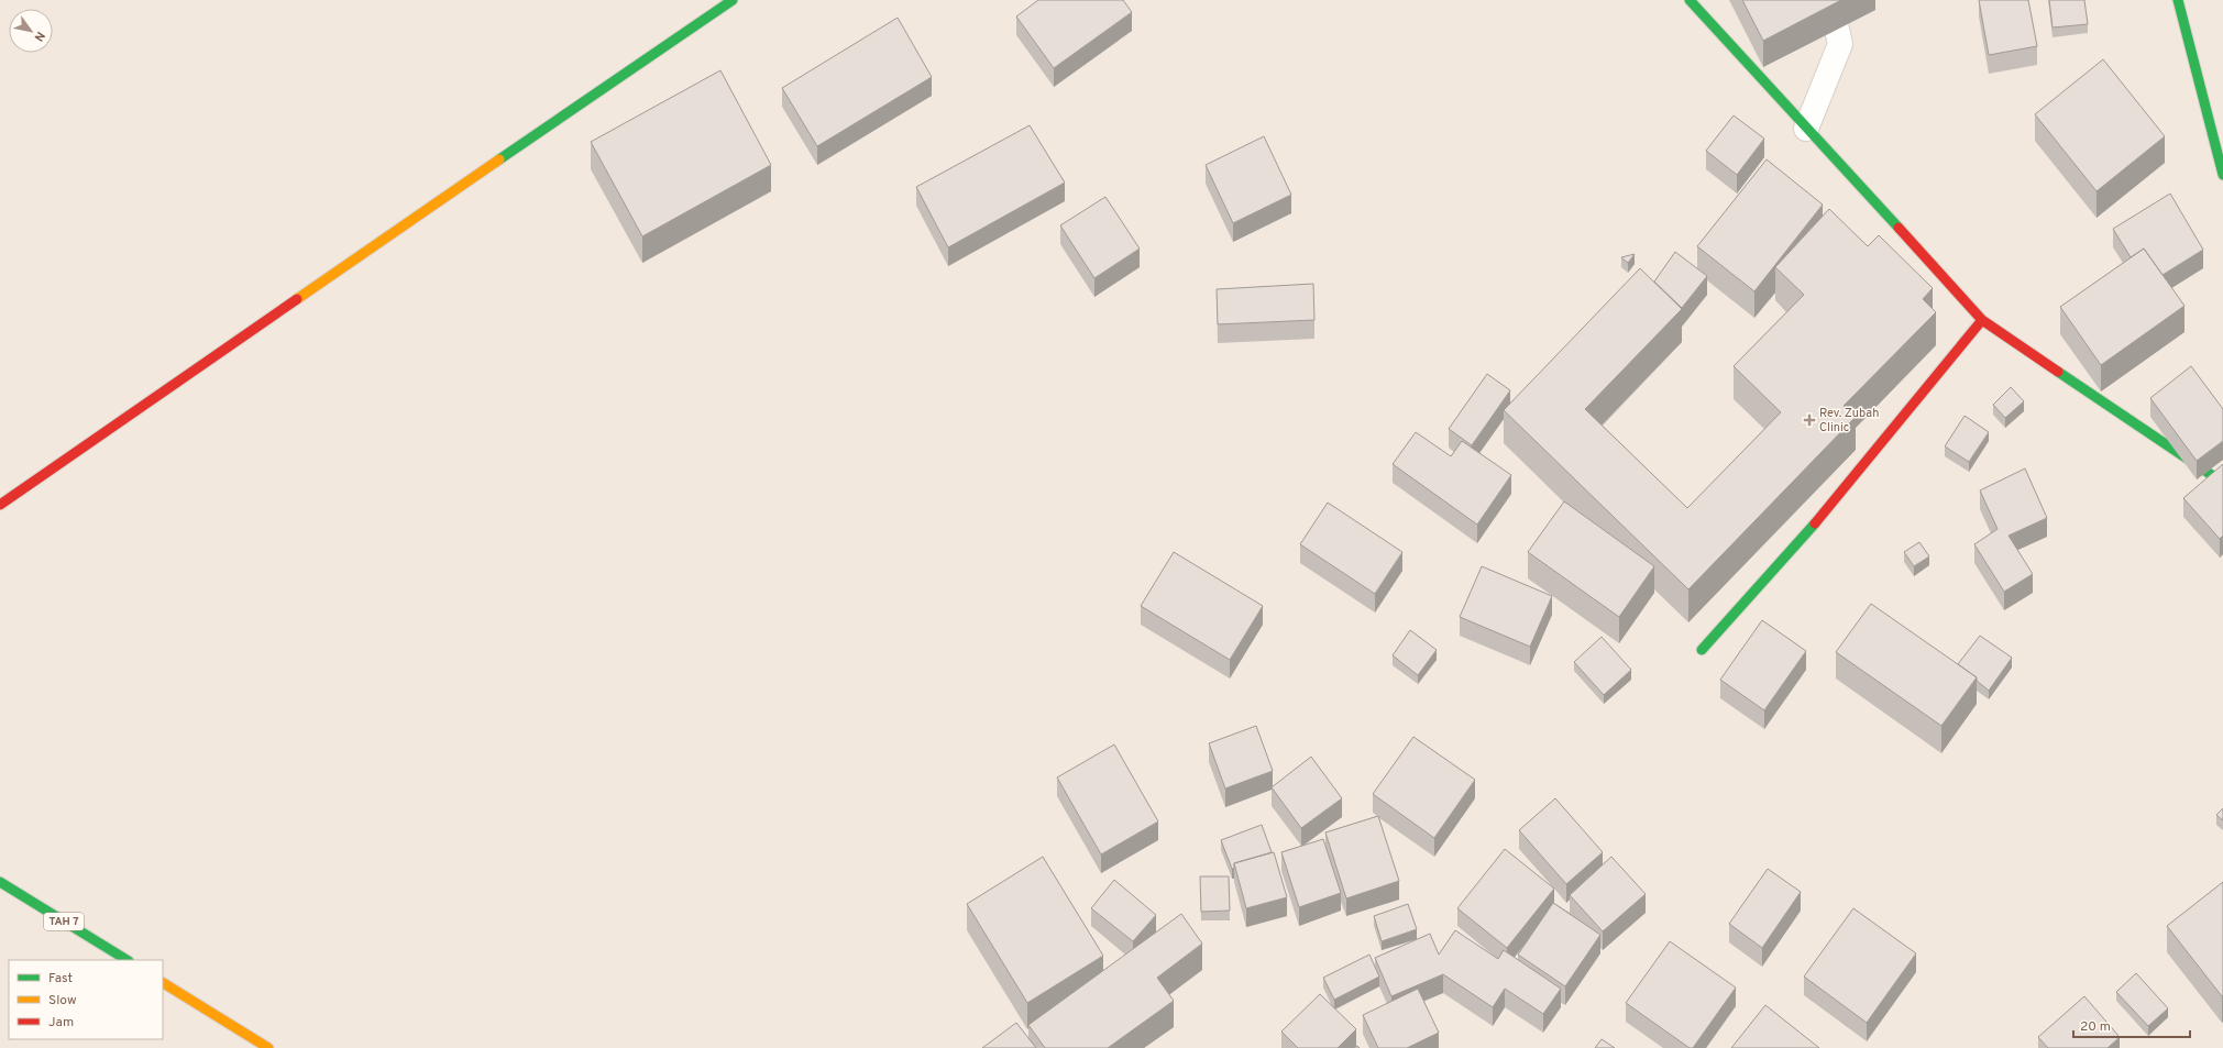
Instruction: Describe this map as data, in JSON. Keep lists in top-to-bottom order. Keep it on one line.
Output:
{"streets":{"main road":["TAH 7"]},"places":{"health":["Rev. Zubah Clinic"]},"legend":["Fast","Slow","Jam"],"scale_bar":"20 m","north":"bottom right"}
